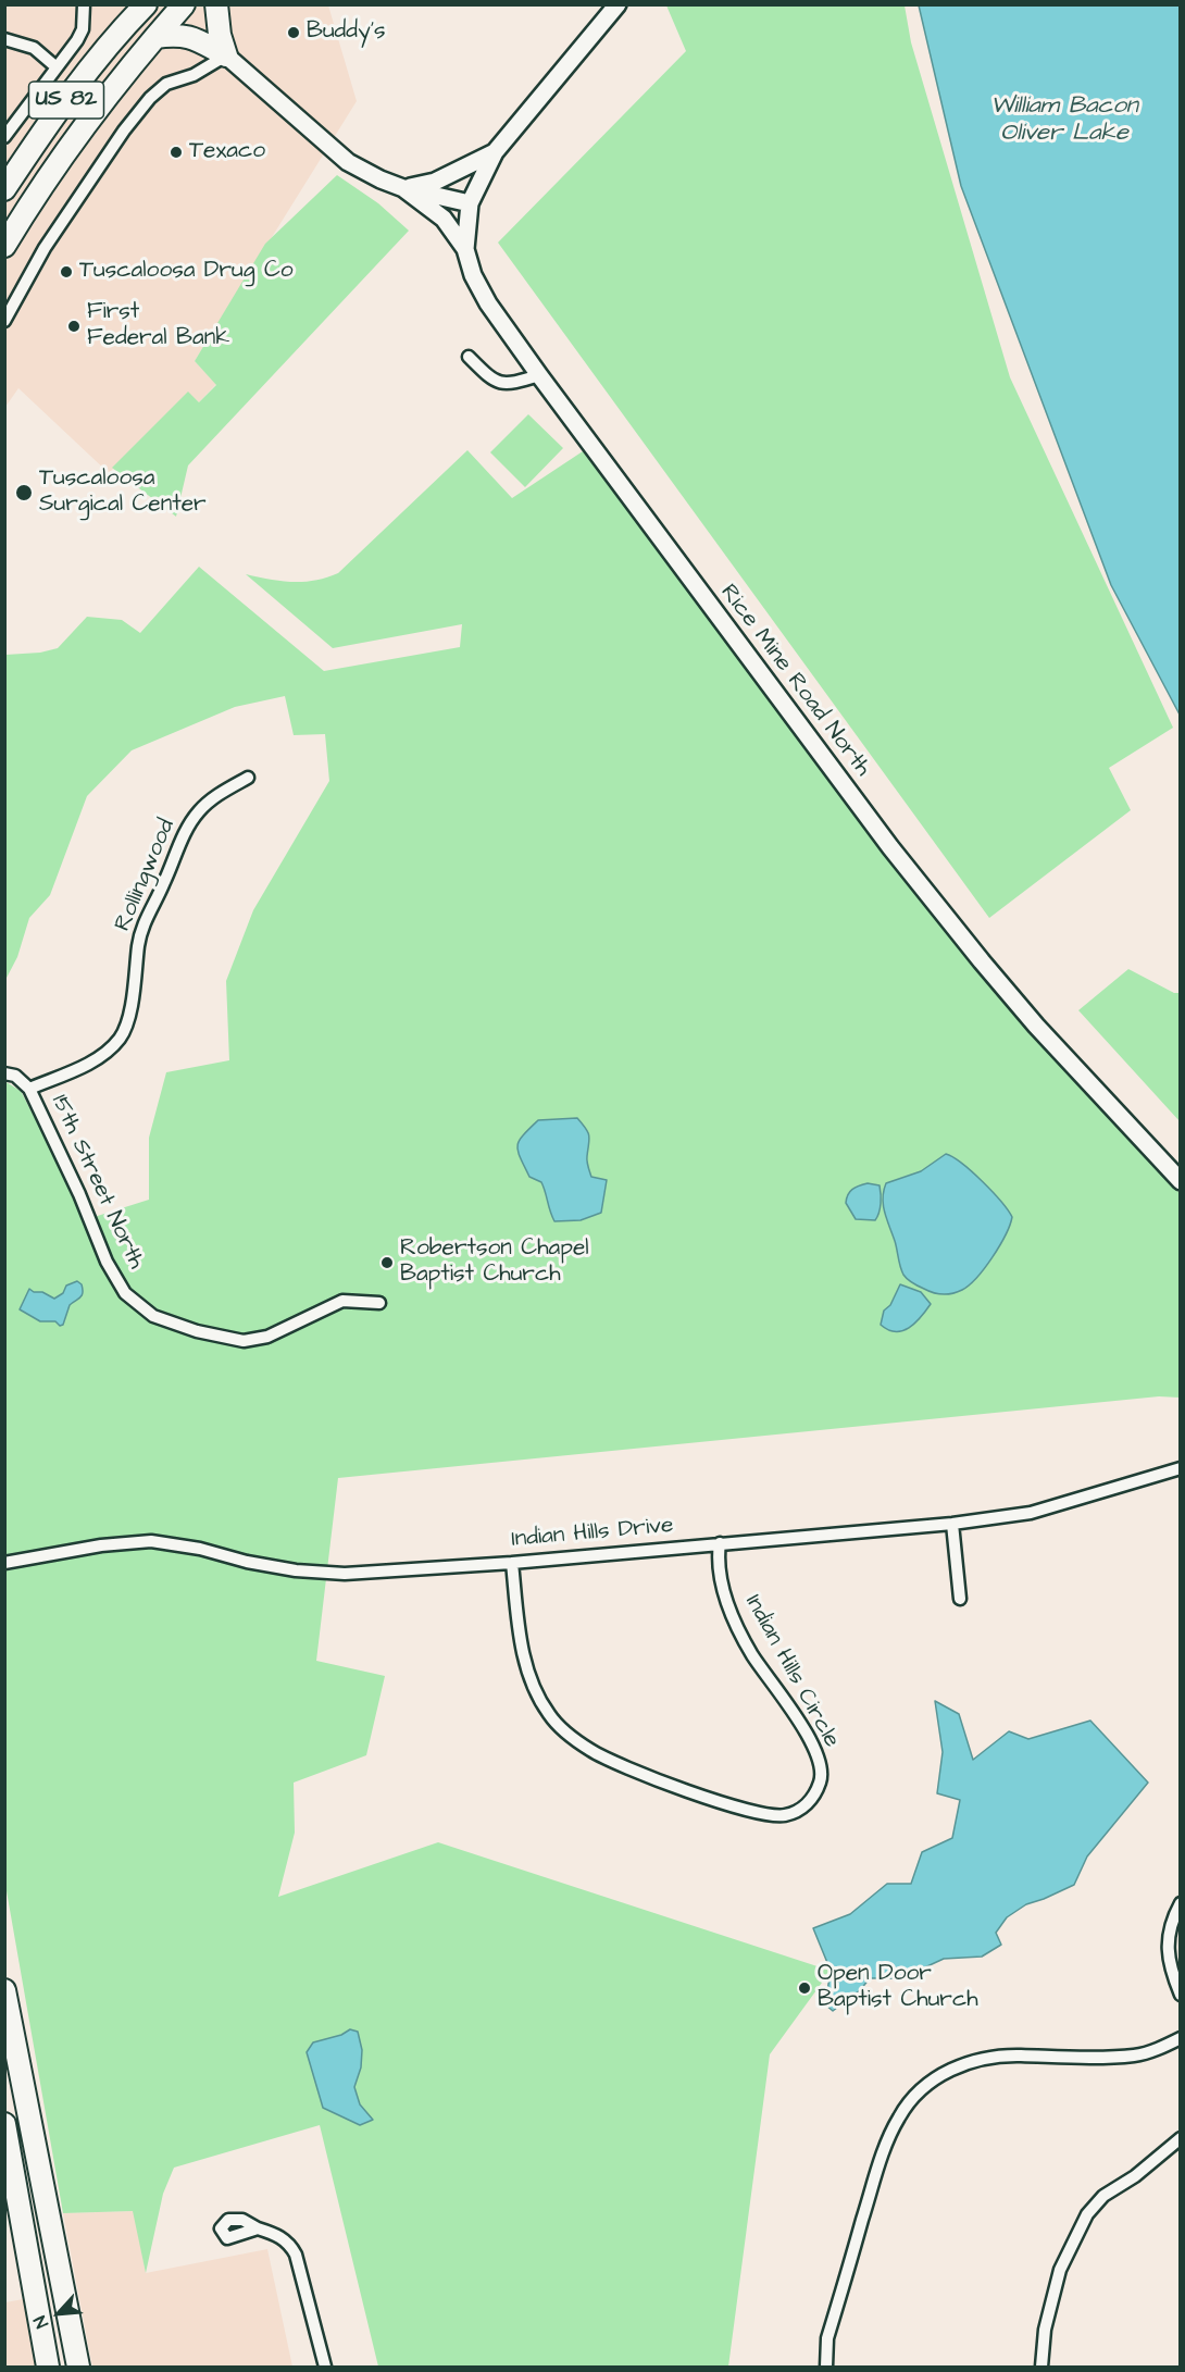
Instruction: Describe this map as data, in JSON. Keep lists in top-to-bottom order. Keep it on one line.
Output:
{"streets":{"highway":["US 82"],"main road":["Rice Mine Road North"],"street":["Rollingwood","15th Street North","Indian Hills Drive","Indian Hills Circle"]},"crossings":[["Rollingwood","15th Street North"],["Indian Hills Drive","Indian Hills Circle"]],"water":["William Bacon Oliver Lake"],"places":["Buddy's","Texaco","Tuscaloosa Drug Co","First Federal Bank","Tuscaloosa Surgical Center","Robertson Chapel Baptist Church","Open Door Baptist Church"],"north":"bottom left"}
